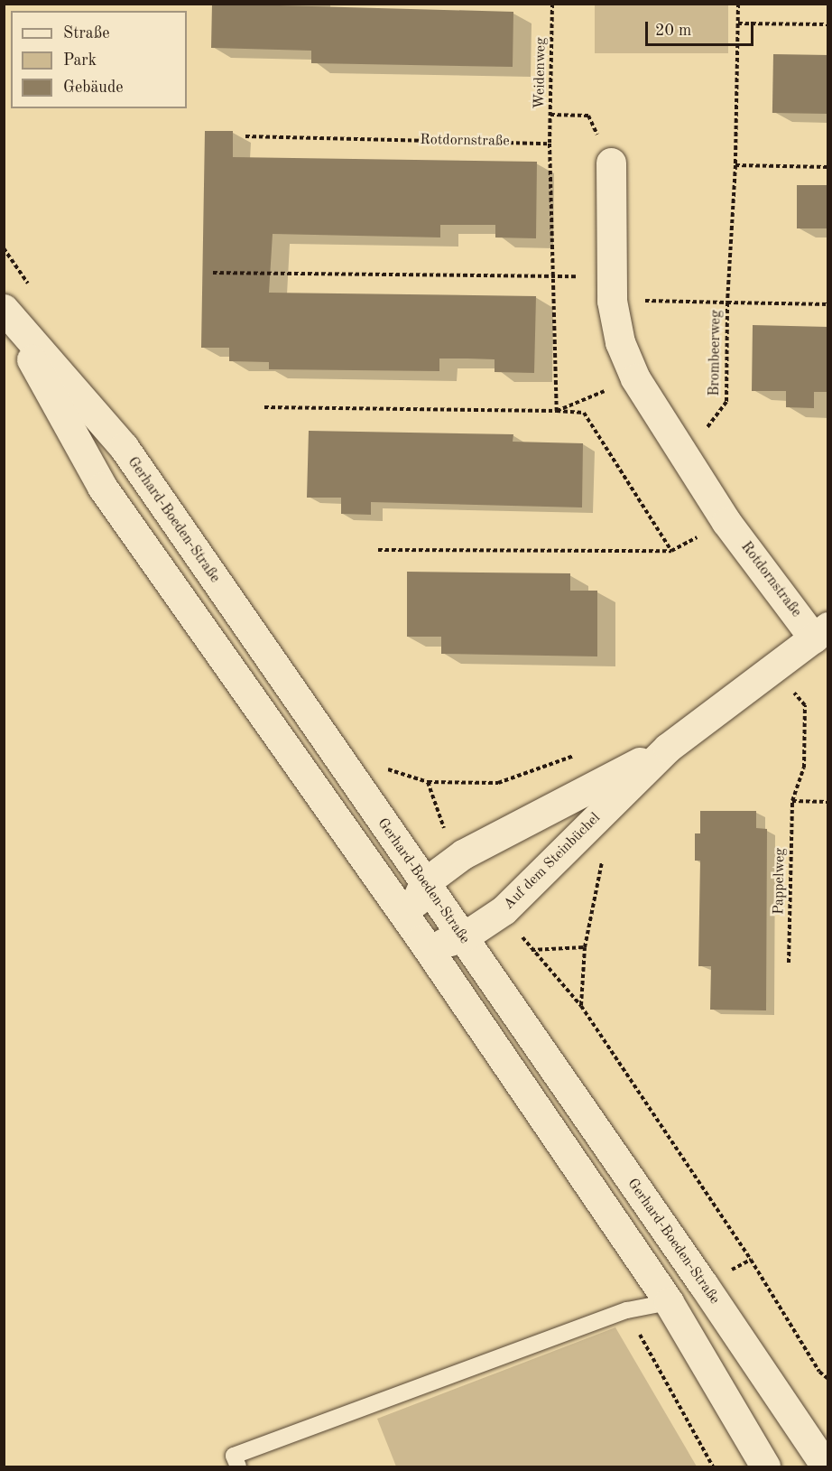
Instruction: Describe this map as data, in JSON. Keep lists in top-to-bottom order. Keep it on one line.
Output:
{"streets":{"main road":["Rotdornstraße","Gerhard-Boeden-Straße","Auf dem Steinbüchel"],"path":["Weidenweg","Brombeerweg","Pappelweg"]},"crossings":[["Weidenweg","Rotdornstraße"],["Rotdornstraße","Brombeerweg"],["Rotdornstraße","Auf dem Steinbüchel"],["Gerhard-Boeden-Straße","Auf dem Steinbüchel"],["Auf dem Steinbüchel","Pappelweg"]],"legend":["Straße","Park","Gebäude"],"scale_bar":"20 m"}
